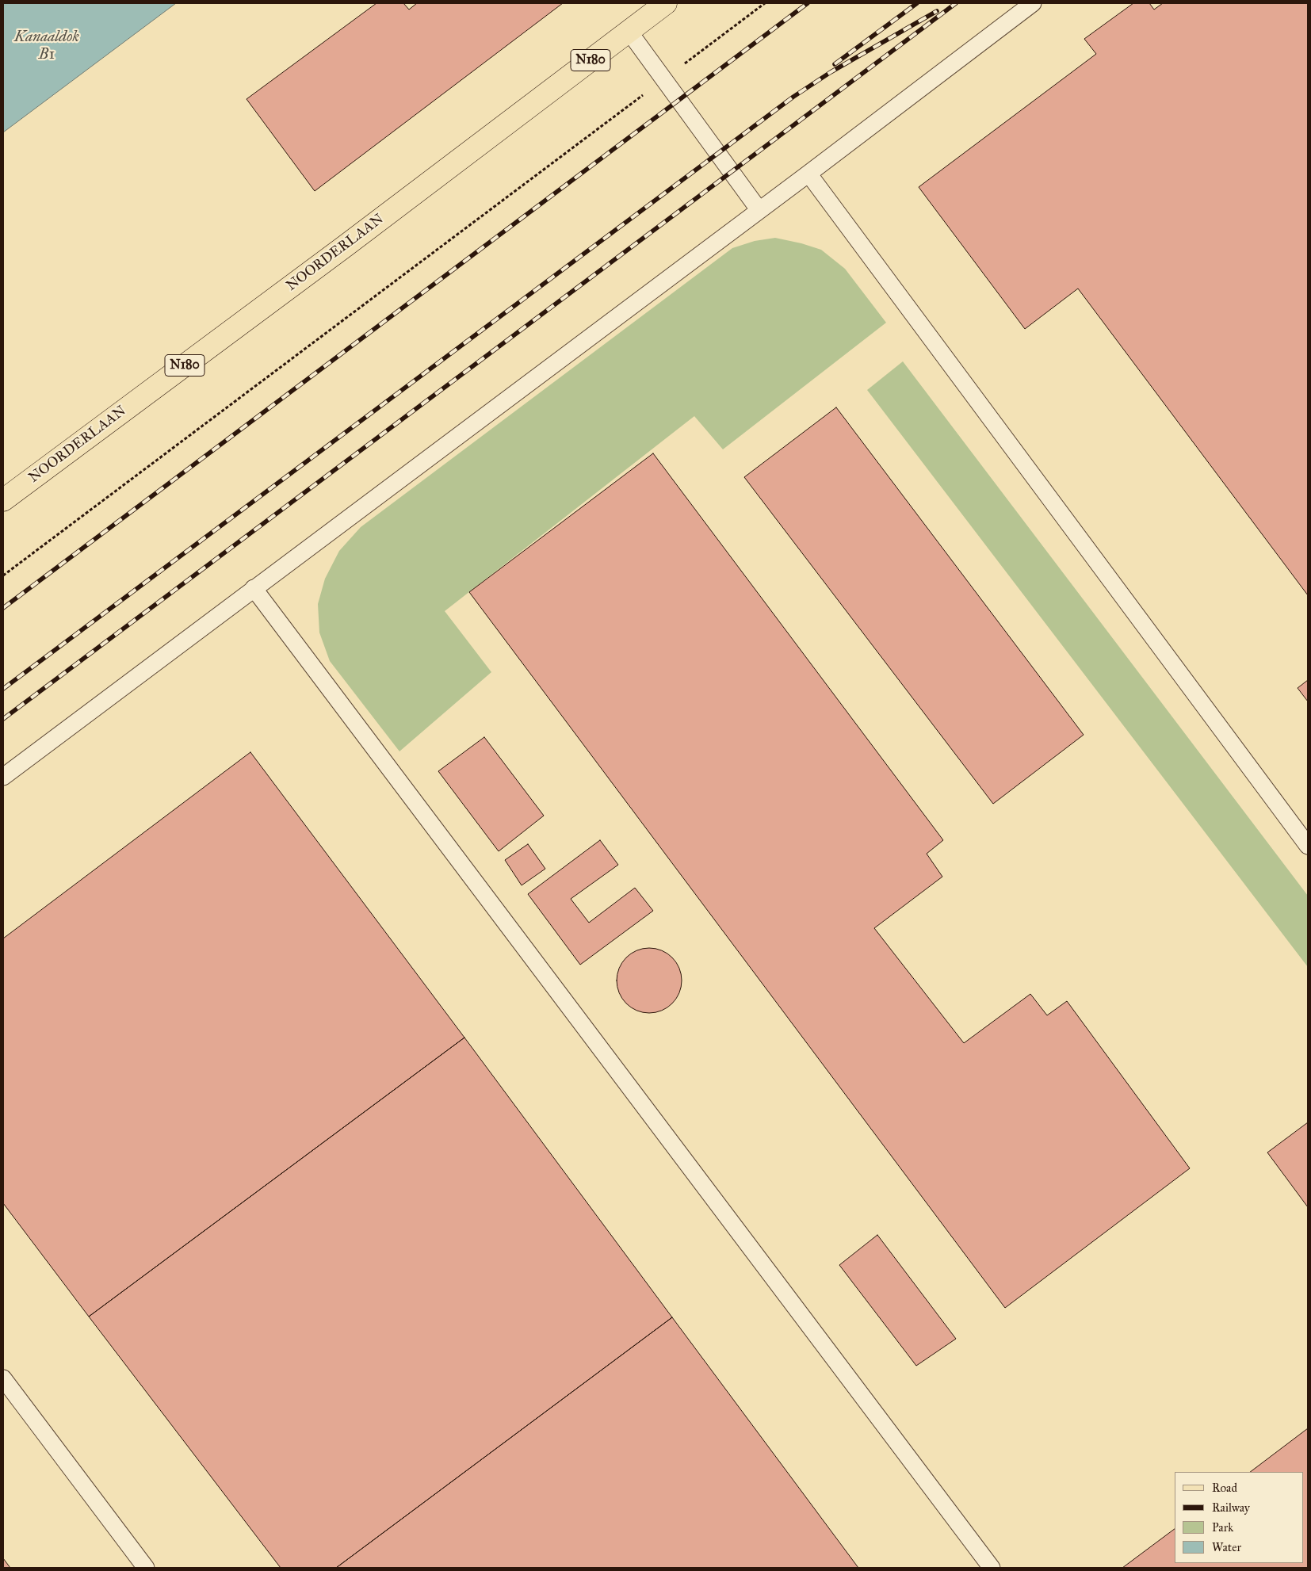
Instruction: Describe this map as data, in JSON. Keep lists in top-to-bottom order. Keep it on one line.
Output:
{"streets":{"main road":["N180","NOORDERLAAN"]},"water":["Kanaaldok B1"],"legend":["Road","Railway","Park","Water"]}
